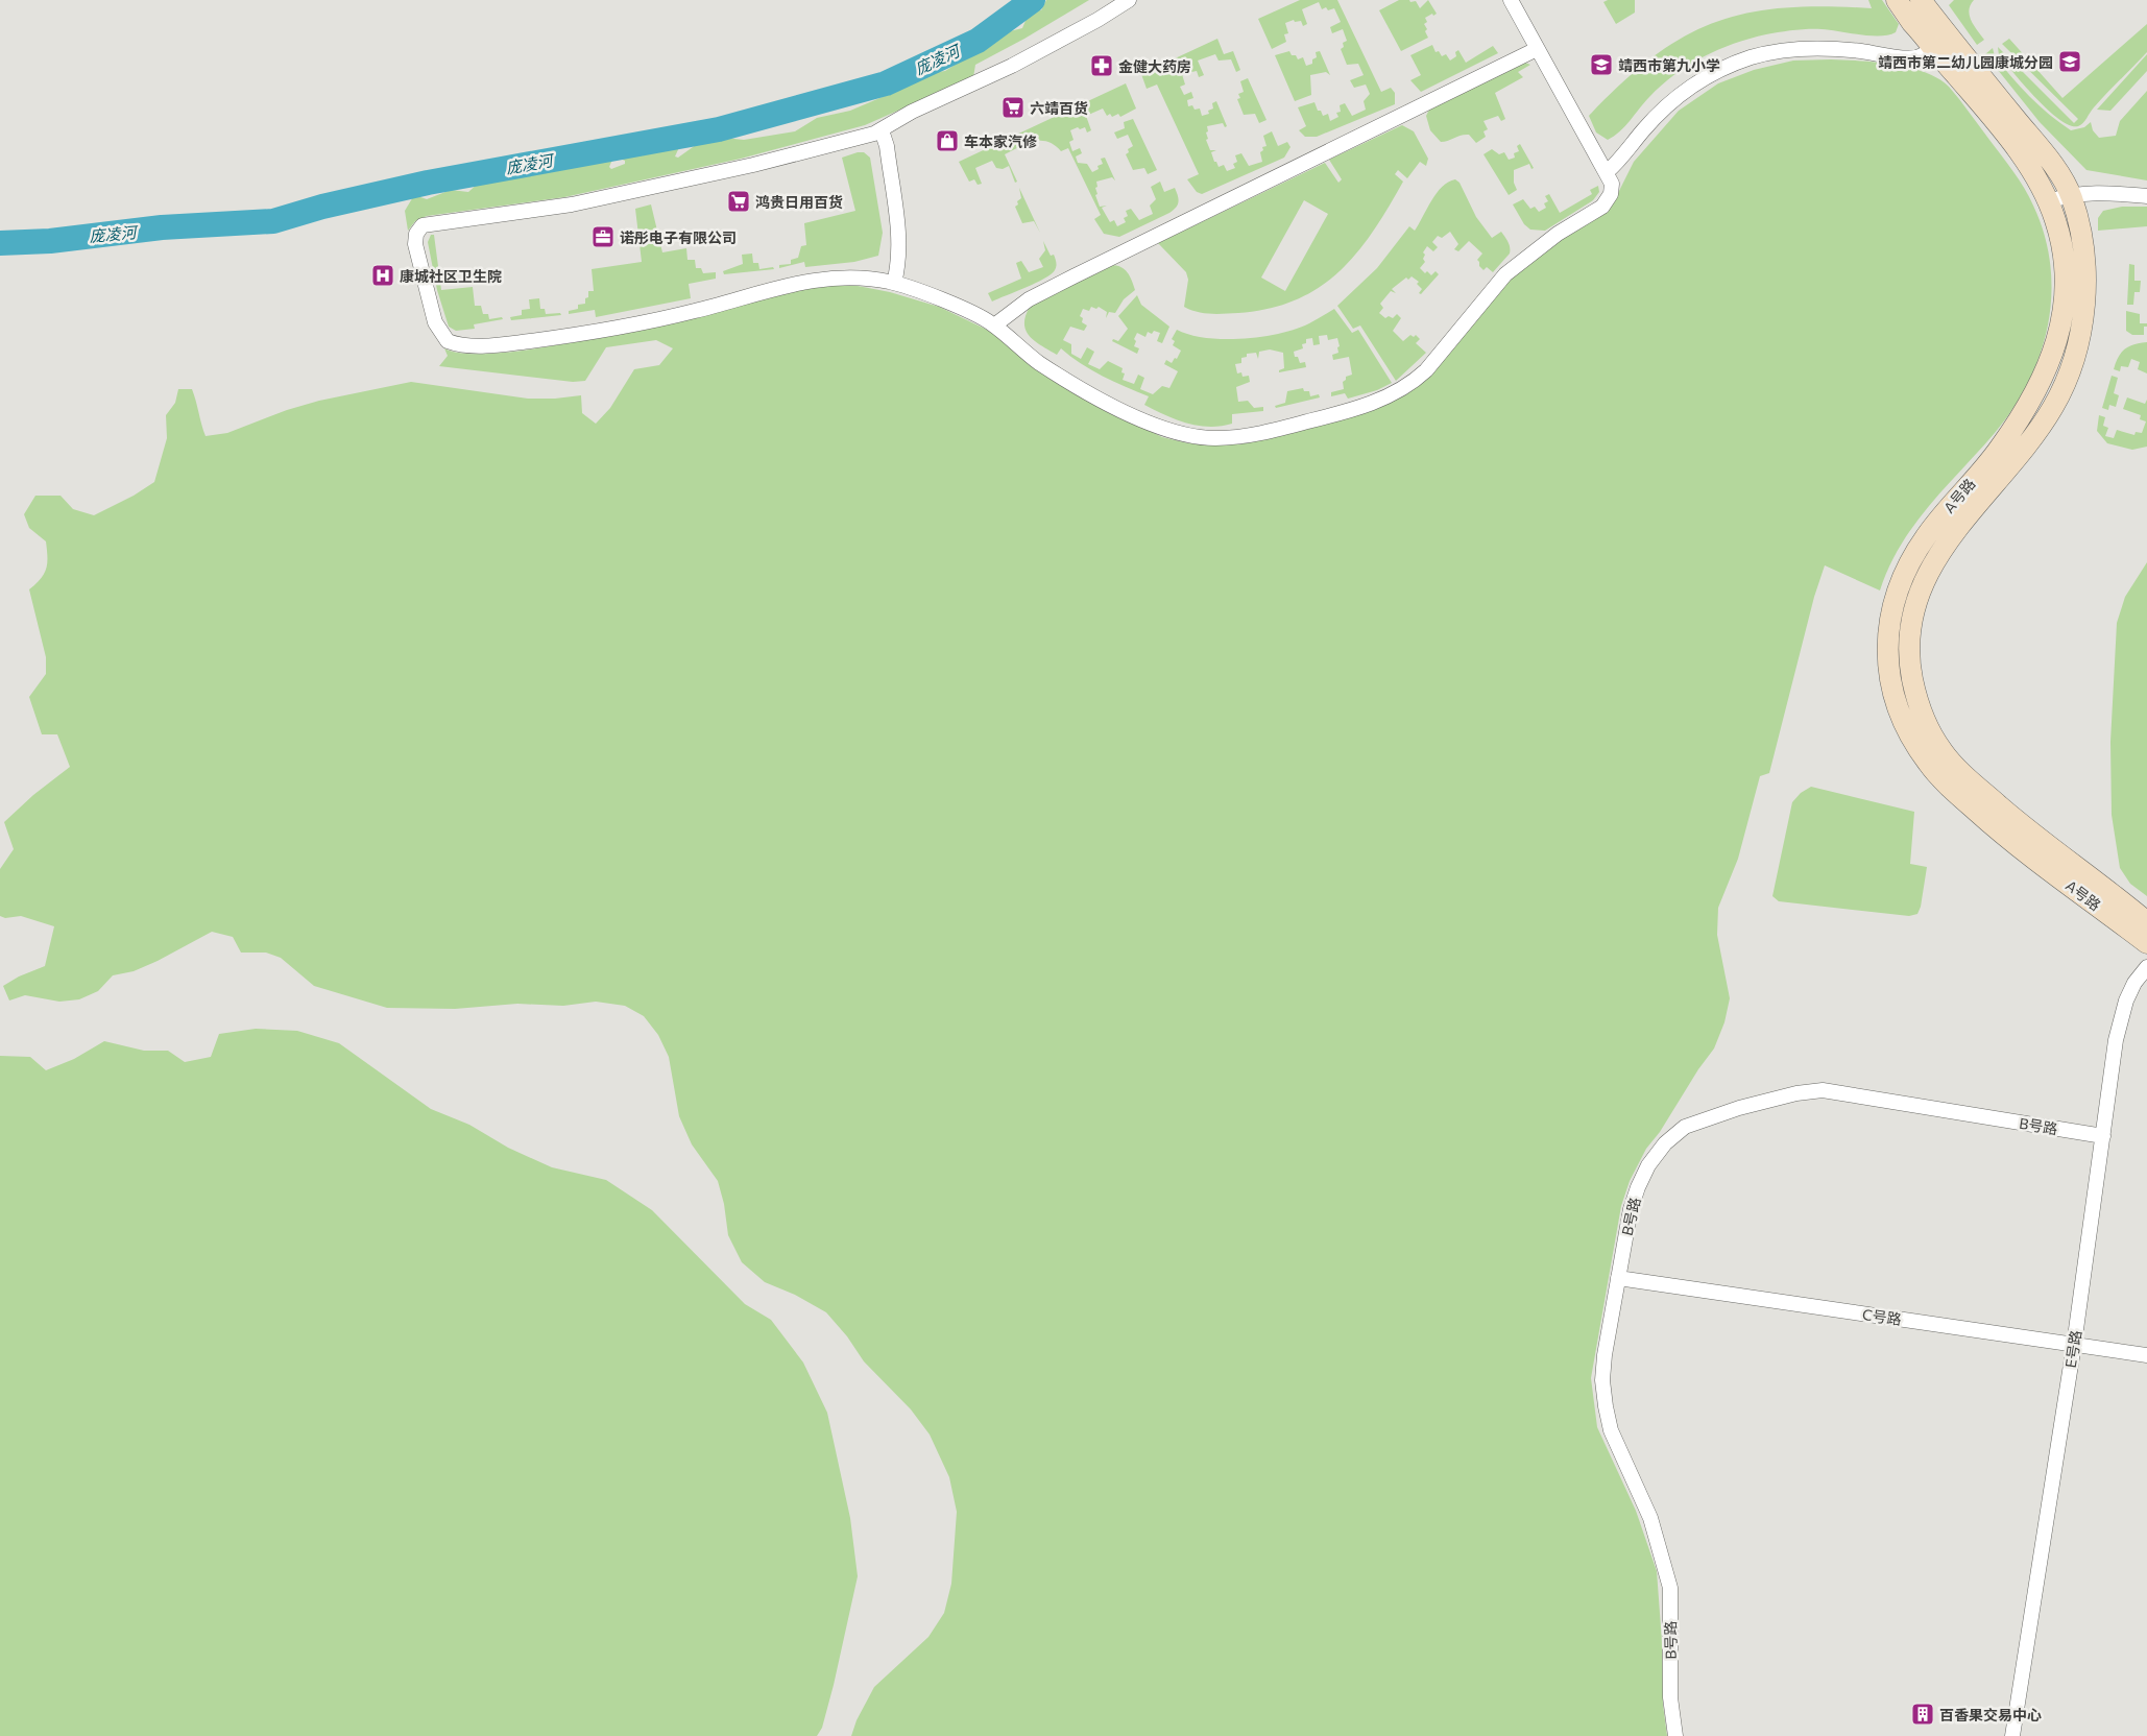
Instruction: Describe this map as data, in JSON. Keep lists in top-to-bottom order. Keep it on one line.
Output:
{"streets":{"street":["A号路","B号路","C号路","E号路"]},"crossings":[["B号路","C号路"],["B号路","E号路"],["C号路","E号路"]],"water":["庞凌河"],"places":{"school or university":["靖西市第二幼儿园康城分园","靖西市第九小学"],"pharmacy":["金健大药房"],"supermarket":["六靖百货","鸿贵日用百货"],"shop":["车本家汽修"],"office":["诺彤电子有限公司"],"hospital":["康城社区卫生院"],"building":["百香果交易中心"]}}
